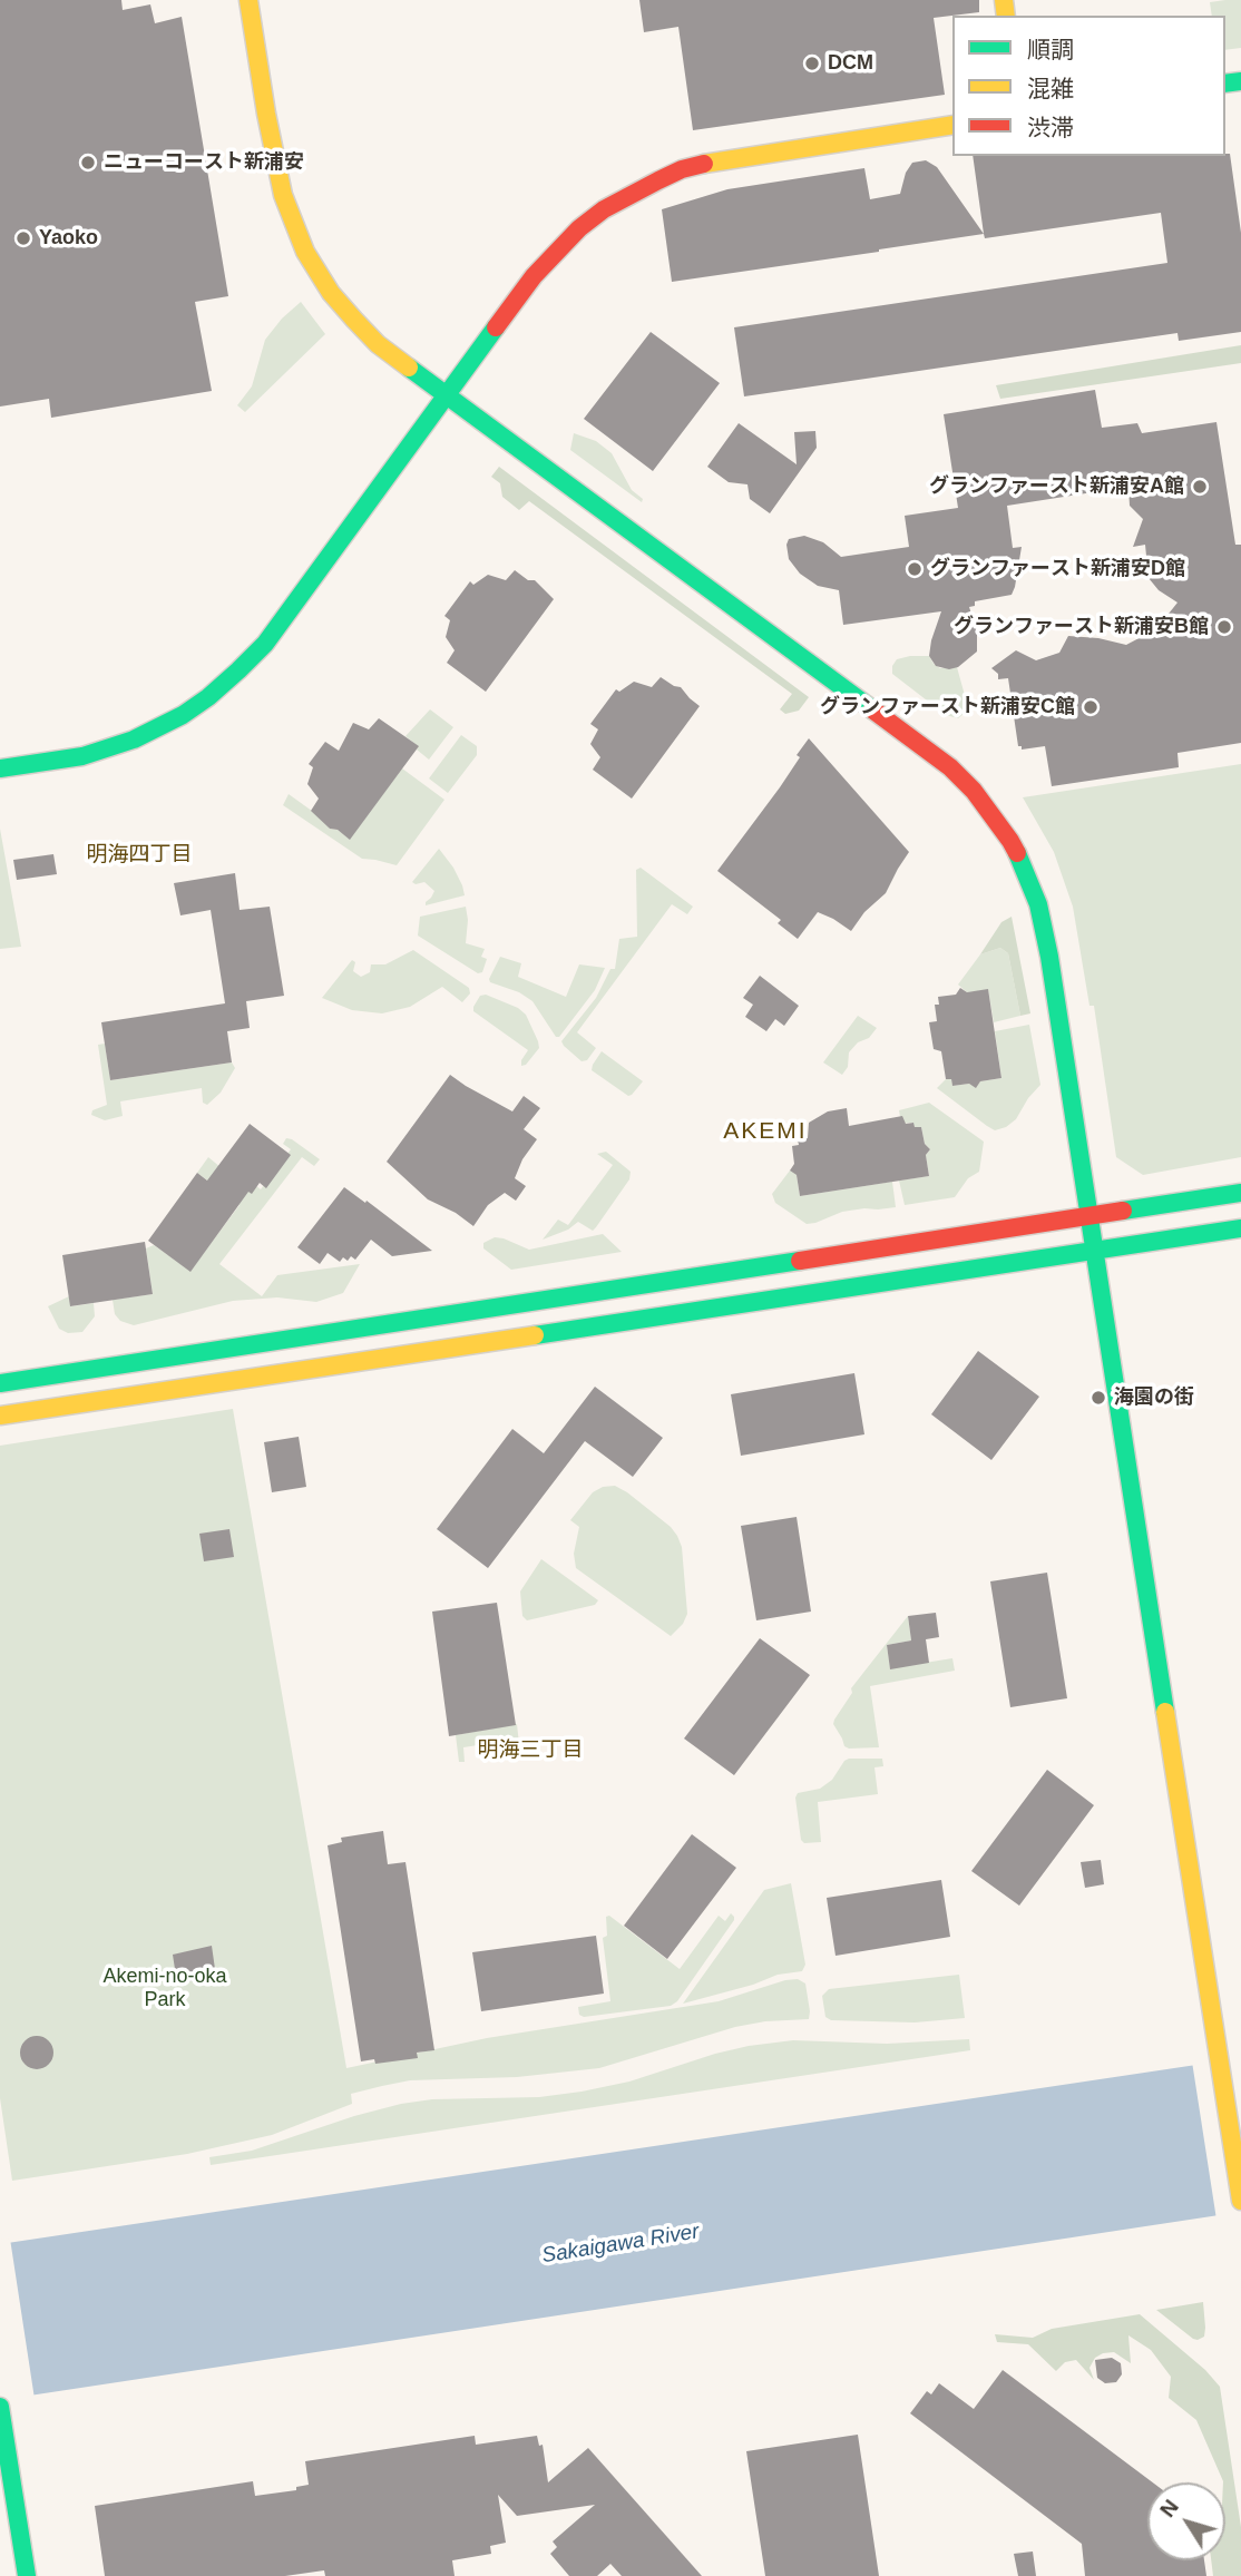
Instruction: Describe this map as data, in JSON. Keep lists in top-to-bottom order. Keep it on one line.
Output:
{"districts":["明海四丁目","AKEMI","明海三丁目"],"water":["Sakaigawa River"],"parks":["Akemi-no-oka Park"],"places":["DCM","ニューコースト新浦安","Yaoko","グランファースト新浦安A館","グランファースト新浦安D館","グランファースト新浦安B館","グランファースト新浦安C館","海園の街"],"legend":["順調","混雑","渋滞"],"north":"top left"}
